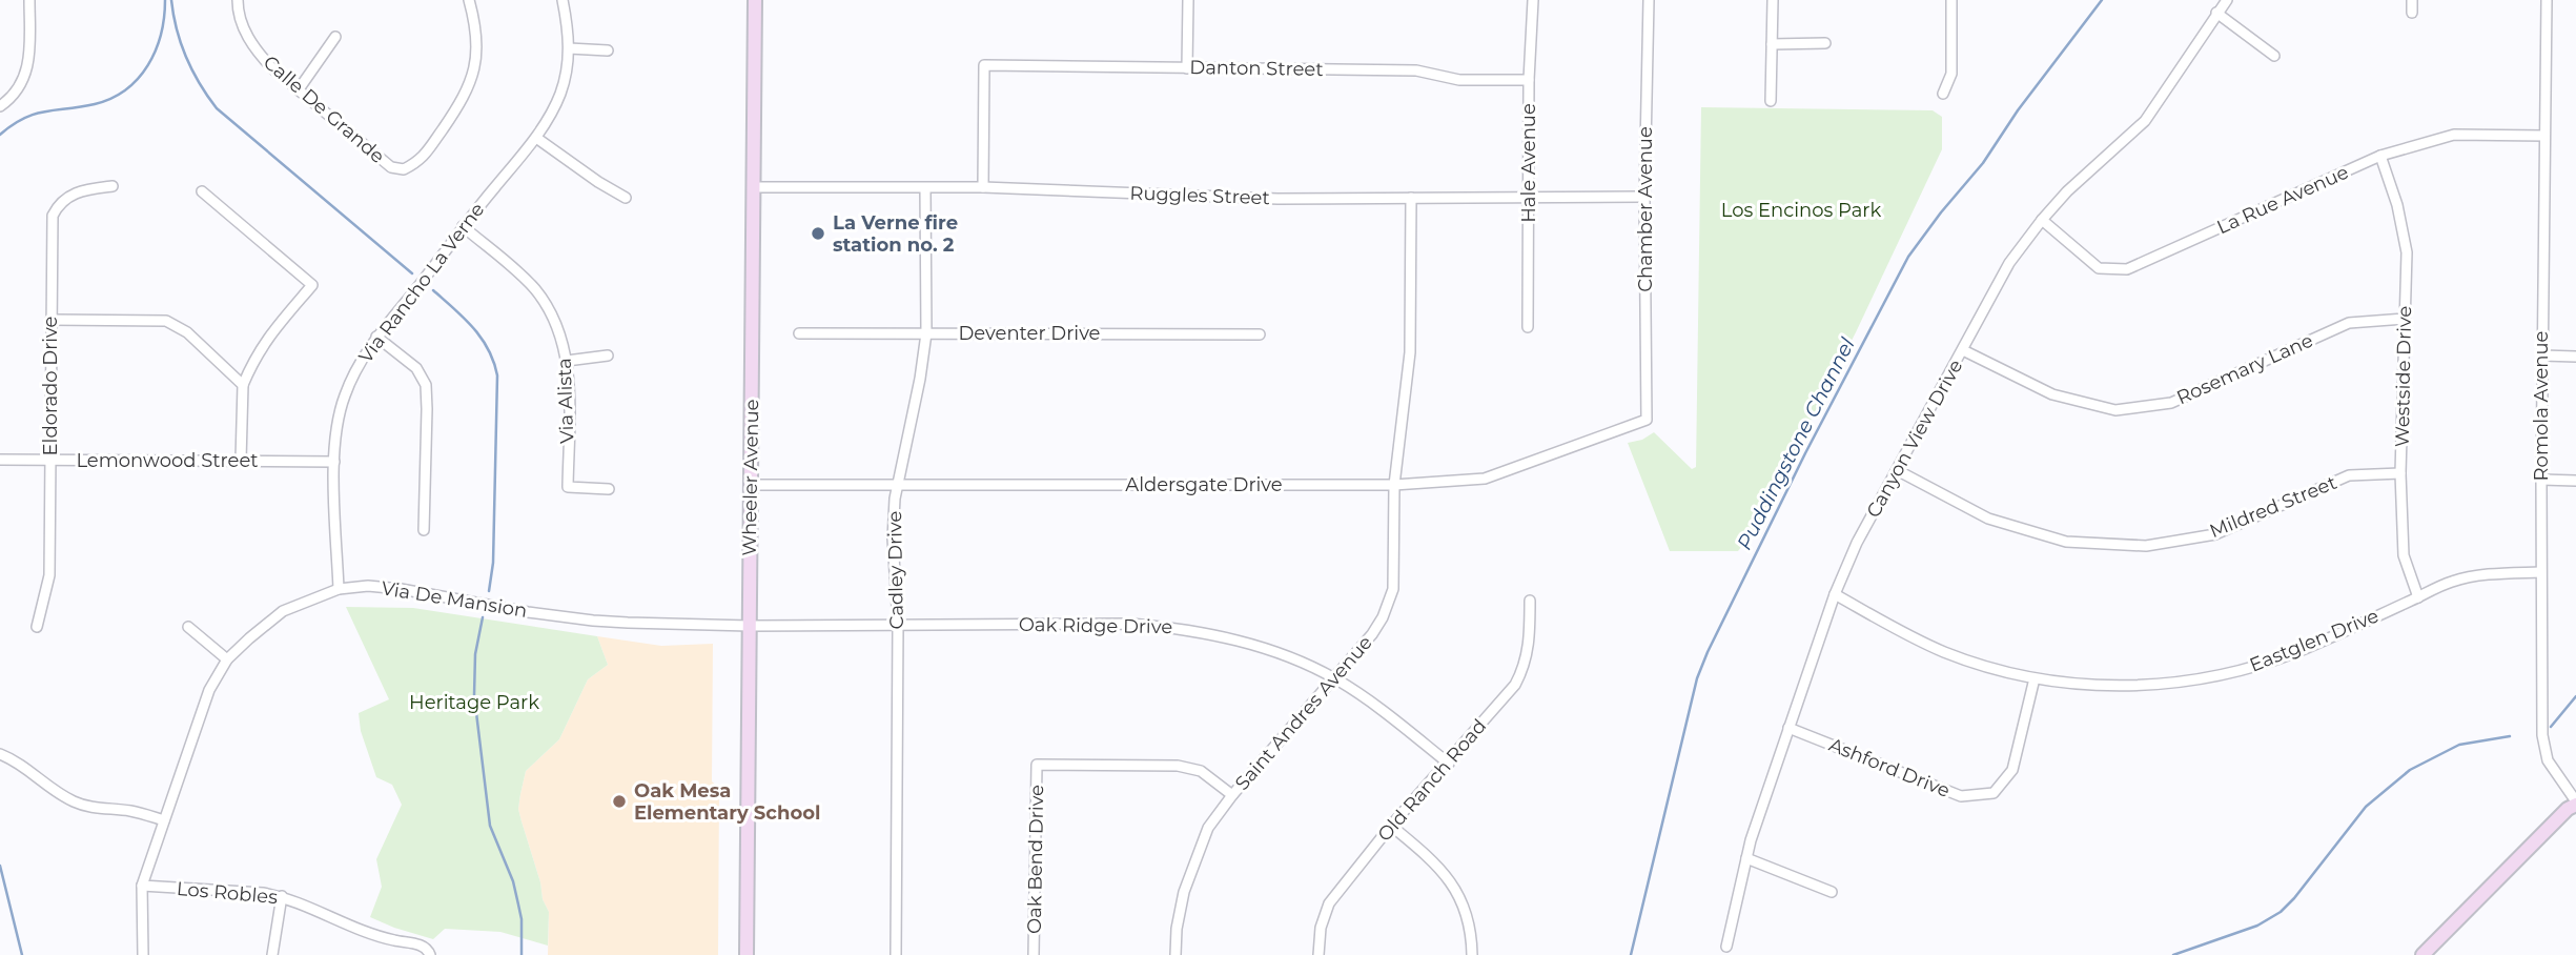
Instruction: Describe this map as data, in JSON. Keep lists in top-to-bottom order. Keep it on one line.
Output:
{"streets":{"main road":["Wheeler Avenue"],"street":["Danton Street","Calle De Grande","Hale Avenue","Ruggles Street","La Rue Avenue","Chamber Avenue","Via Rancho La Verne","Deventer Drive","Rosemary Lane","Westside Drive","Eldorado Drive","Via Alista","Romola Avenue","Canyon View Drive","Lemonwood Street","Aldersgate Drive","Mildred Street","Cadley Drive","Via De Mansion","Oak Ridge Drive","Eastglen Drive","Saint Andres Avenue","Ashford Drive","Old Ranch Road","Oak Bend Drive","Los Robles"]},"crossings":[["Danton Street","Hale Avenue"],["Danton Street","Ruggles Street"],["Hale Avenue","Ruggles Street"],["Ruggles Street","Chamber Avenue"],["Ruggles Street","Wheeler Avenue"],["Ruggles Street","Cadley Drive"],["Ruggles Street","Saint Andres Avenue"],["La Rue Avenue","Westside Drive"],["La Rue Avenue","Romola Avenue"],["La Rue Avenue","Canyon View Drive"],["Chamber Avenue","Aldersgate Drive"],["Via Rancho La Verne","Via Alista"],["Via Rancho La Verne","Lemonwood Street"],["Via Rancho La Verne","Via De Mansion"],["Deventer Drive","Cadley Drive"],["Rosemary Lane","Westside Drive"],["Rosemary Lane","Canyon View Drive"],["Westside Drive","Mildred Street"],["Westside Drive","Eastglen Drive"],["Eldorado Drive","Lemonwood Street"],["Romola Avenue","Eastglen Drive"],["Canyon View Drive","Mildred Street"],["Canyon View Drive","Eastglen Drive"],["Canyon View Drive","Ashford Drive"],["Wheeler Avenue","Aldersgate Drive"],["Wheeler Avenue","Via De Mansion"],["Wheeler Avenue","Oak Ridge Drive"],["Aldersgate Drive","Cadley Drive"],["Aldersgate Drive","Saint Andres Avenue"],["Cadley Drive","Oak Ridge Drive"],["Via De Mansion","Oak Ridge Drive"],["Via De Mansion","Los Robles"],["Oak Ridge Drive","Saint Andres Avenue"],["Oak Ridge Drive","Old Ranch Road"],["Eastglen Drive","Ashford Drive"],["Saint Andres Avenue","Oak Bend Drive"]],"water":["Puddingstone Channel"],"parks":["Los Encinos Park","Heritage Park"],"places":["La Verne fire station no. 2","Oak Mesa Elementary School"]}
